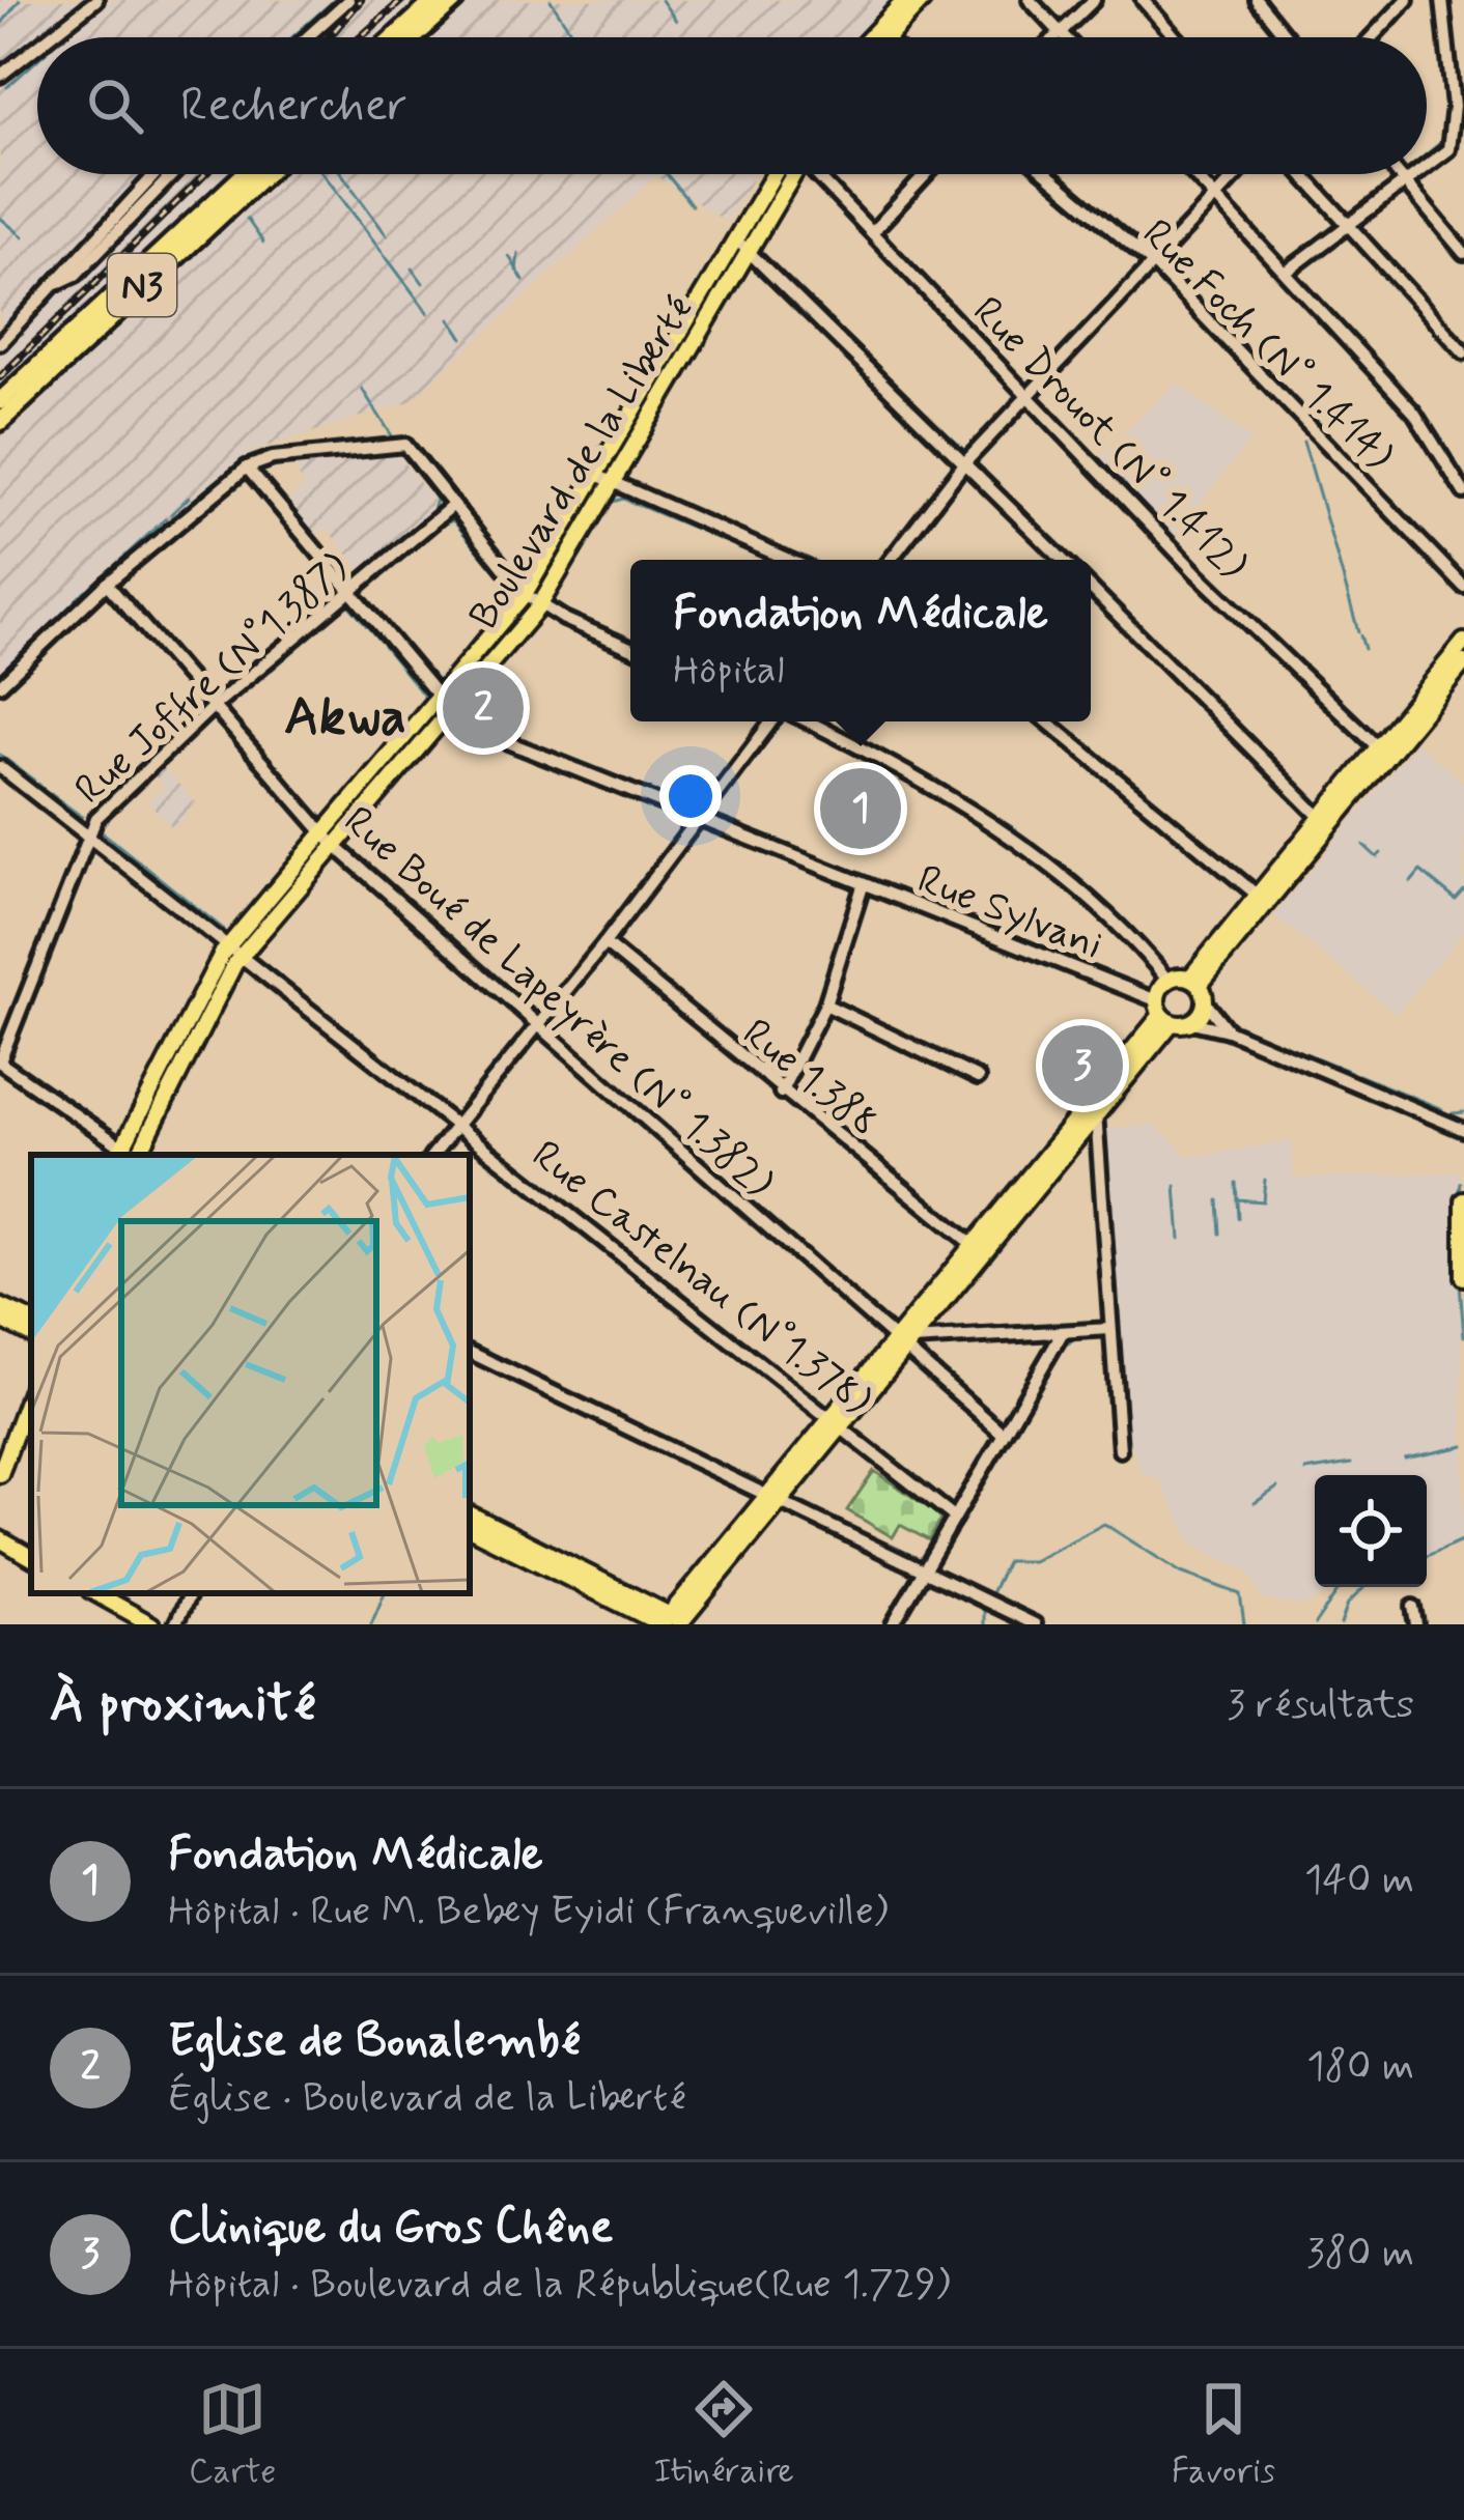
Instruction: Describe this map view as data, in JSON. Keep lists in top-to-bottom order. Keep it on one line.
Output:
{"streets":{"highway":["N3"],"main road":["Boulevard de la Liberté"],"street":["Rue Foch (N° 1.414)","Rue Drouot (N° 1.412)","Rue Joffre (N°1.387)","Rue Sylvani","Rue Boué de Lapeyrère (N° 1.382)","Rue 1.388","Rue Castelnau (N°1.378)"]},"crossings":[["Boulevard de la Liberté","Rue Sylvani"],["Boulevard de la Liberté","Rue Boué de Lapeyrère (N° 1.382)"],["Boulevard de la Liberté","Rue Castelnau (N°1.378)"],["Rue Joffre (N°1.387)","Rue Sylvani"],["Rue Joffre (N°1.387)","Rue Boué de Lapeyrère (N° 1.382)"],["Rue Joffre (N°1.387)","Rue Castelnau (N°1.378)"]],"districts":["Akwa"],"page":{"search":"Rechercher","popup":["Fondation Médicale","Hôpital"],"pins":["2","1","3"],"heading":["À proximité","3 résultats"],"list":[{"mark":"1","name":"Fondation Médicale","note":"Hôpital · Rue M. Bebey Eyidi (Franqueville)","value":"140 m"},{"mark":"2","name":"Eglise de Bonalembé","note":"Église · Boulevard de la Liberté","value":"180 m"},{"mark":"3","name":"Clinique du Gros Chêne","note":"Hôpital · Boulevard de la République(Rue 1.729)","value":"380 m"}],"nav":["Carte","Itinéraire","Favoris"]}}
